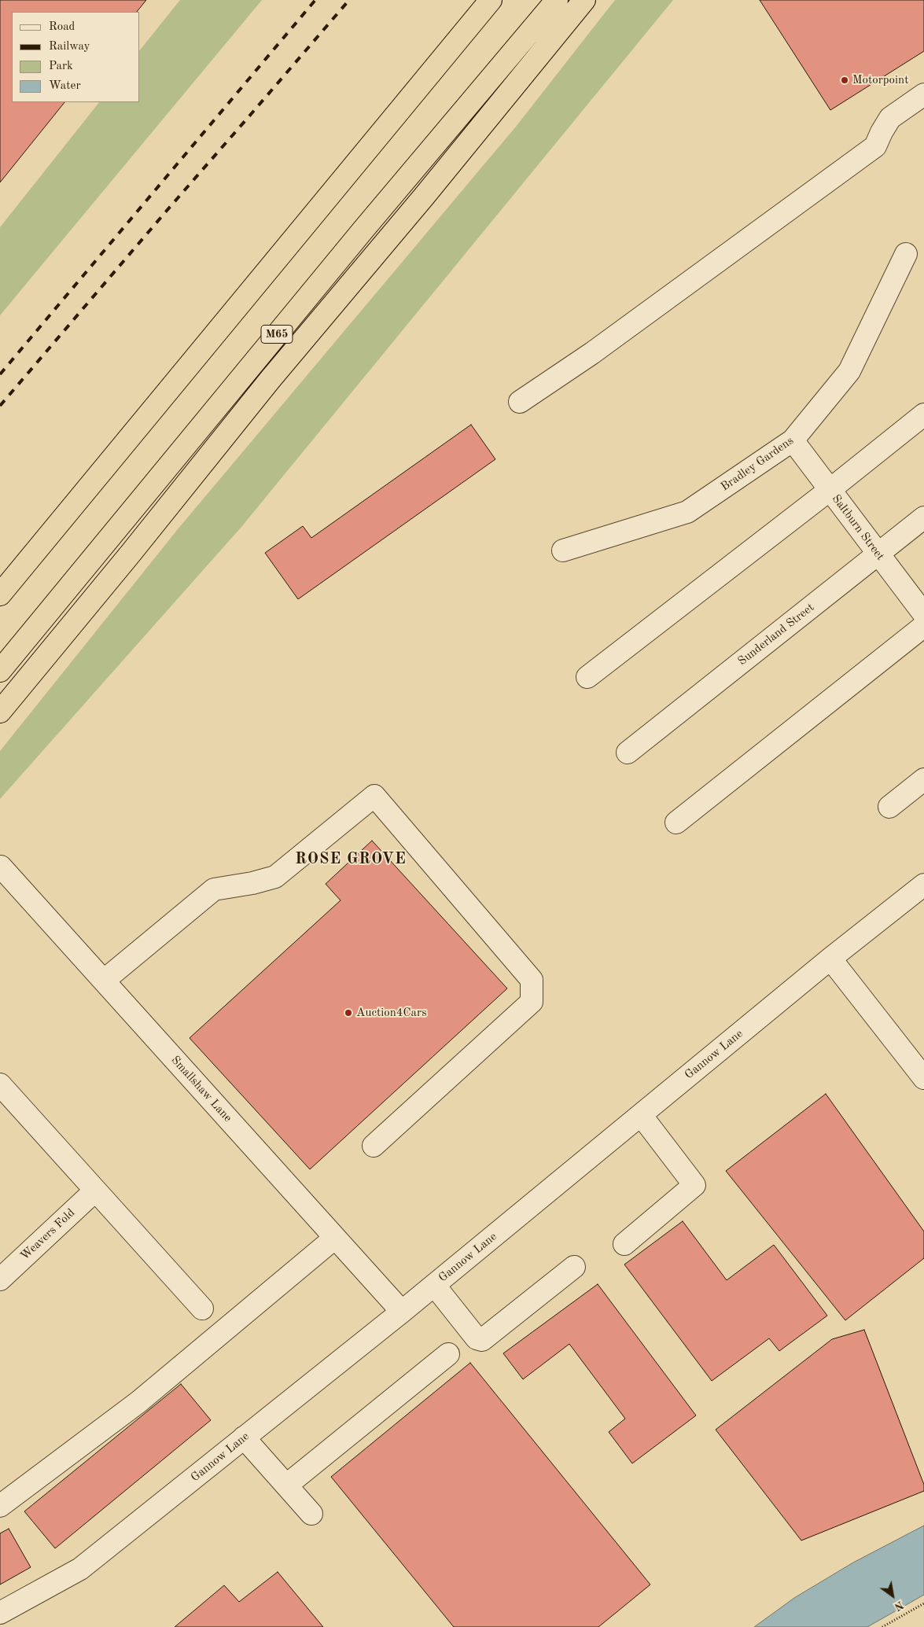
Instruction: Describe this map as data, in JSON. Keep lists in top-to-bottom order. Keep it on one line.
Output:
{"streets":{"highway":["M65"],"street":["Bradley Gardens","Saltburn Street","Sunderland Street","Gannow Lane","Smallshaw Lane","Weavers Fold"]},"crossings":[["Bradley Gardens","Saltburn Street"],["Saltburn Street","Sunderland Street"],["Gannow Lane","Smallshaw Lane"]],"districts":["ROSE GROVE"],"places":["Motorpoint","Auction4Cars"],"legend":["Road","Railway","Park","Water"],"north":"bottom right"}
